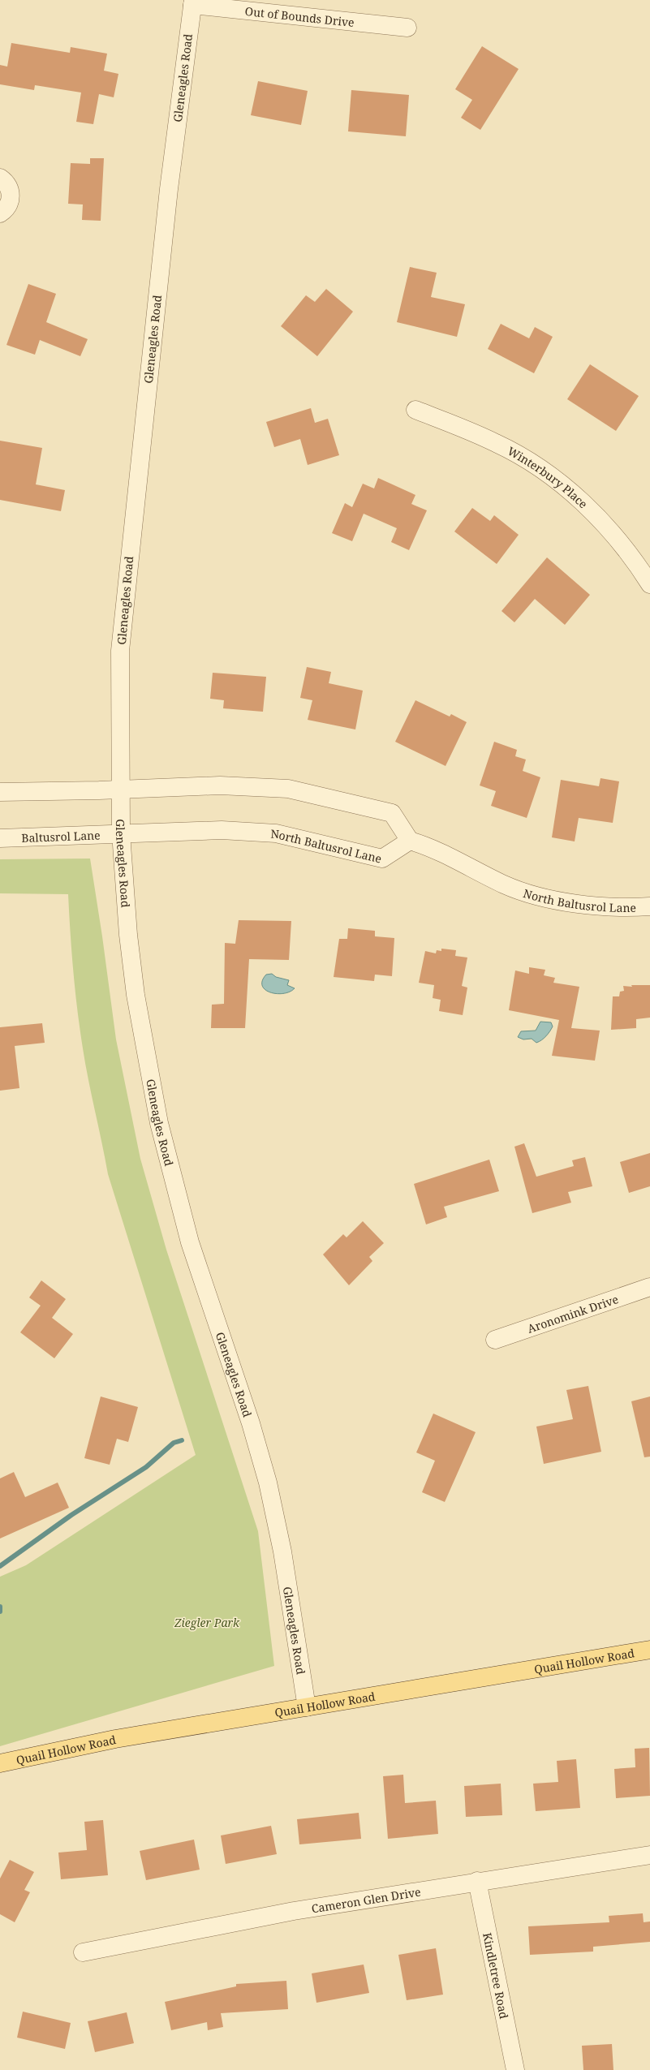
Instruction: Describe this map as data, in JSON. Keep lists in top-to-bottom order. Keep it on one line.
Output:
{"streets":{"main road":["Quail Hollow Road"],"street":["Out of Bounds Drive","Gleneagles Road","Winterbury Place","Baltusrol Lane","North Baltusrol Lane","Aronomink Drive","Cameron Glen Drive","Kindletree Road"]},"crossings":[["Out of Bounds Drive","Gleneagles Road"],["Gleneagles Road","Baltusrol Lane"],["Gleneagles Road","North Baltusrol Lane"],["Gleneagles Road","Quail Hollow Road"],["Baltusrol Lane","North Baltusrol Lane"],["Cameron Glen Drive","Kindletree Road"]],"parks":["Ziegler Park"]}
